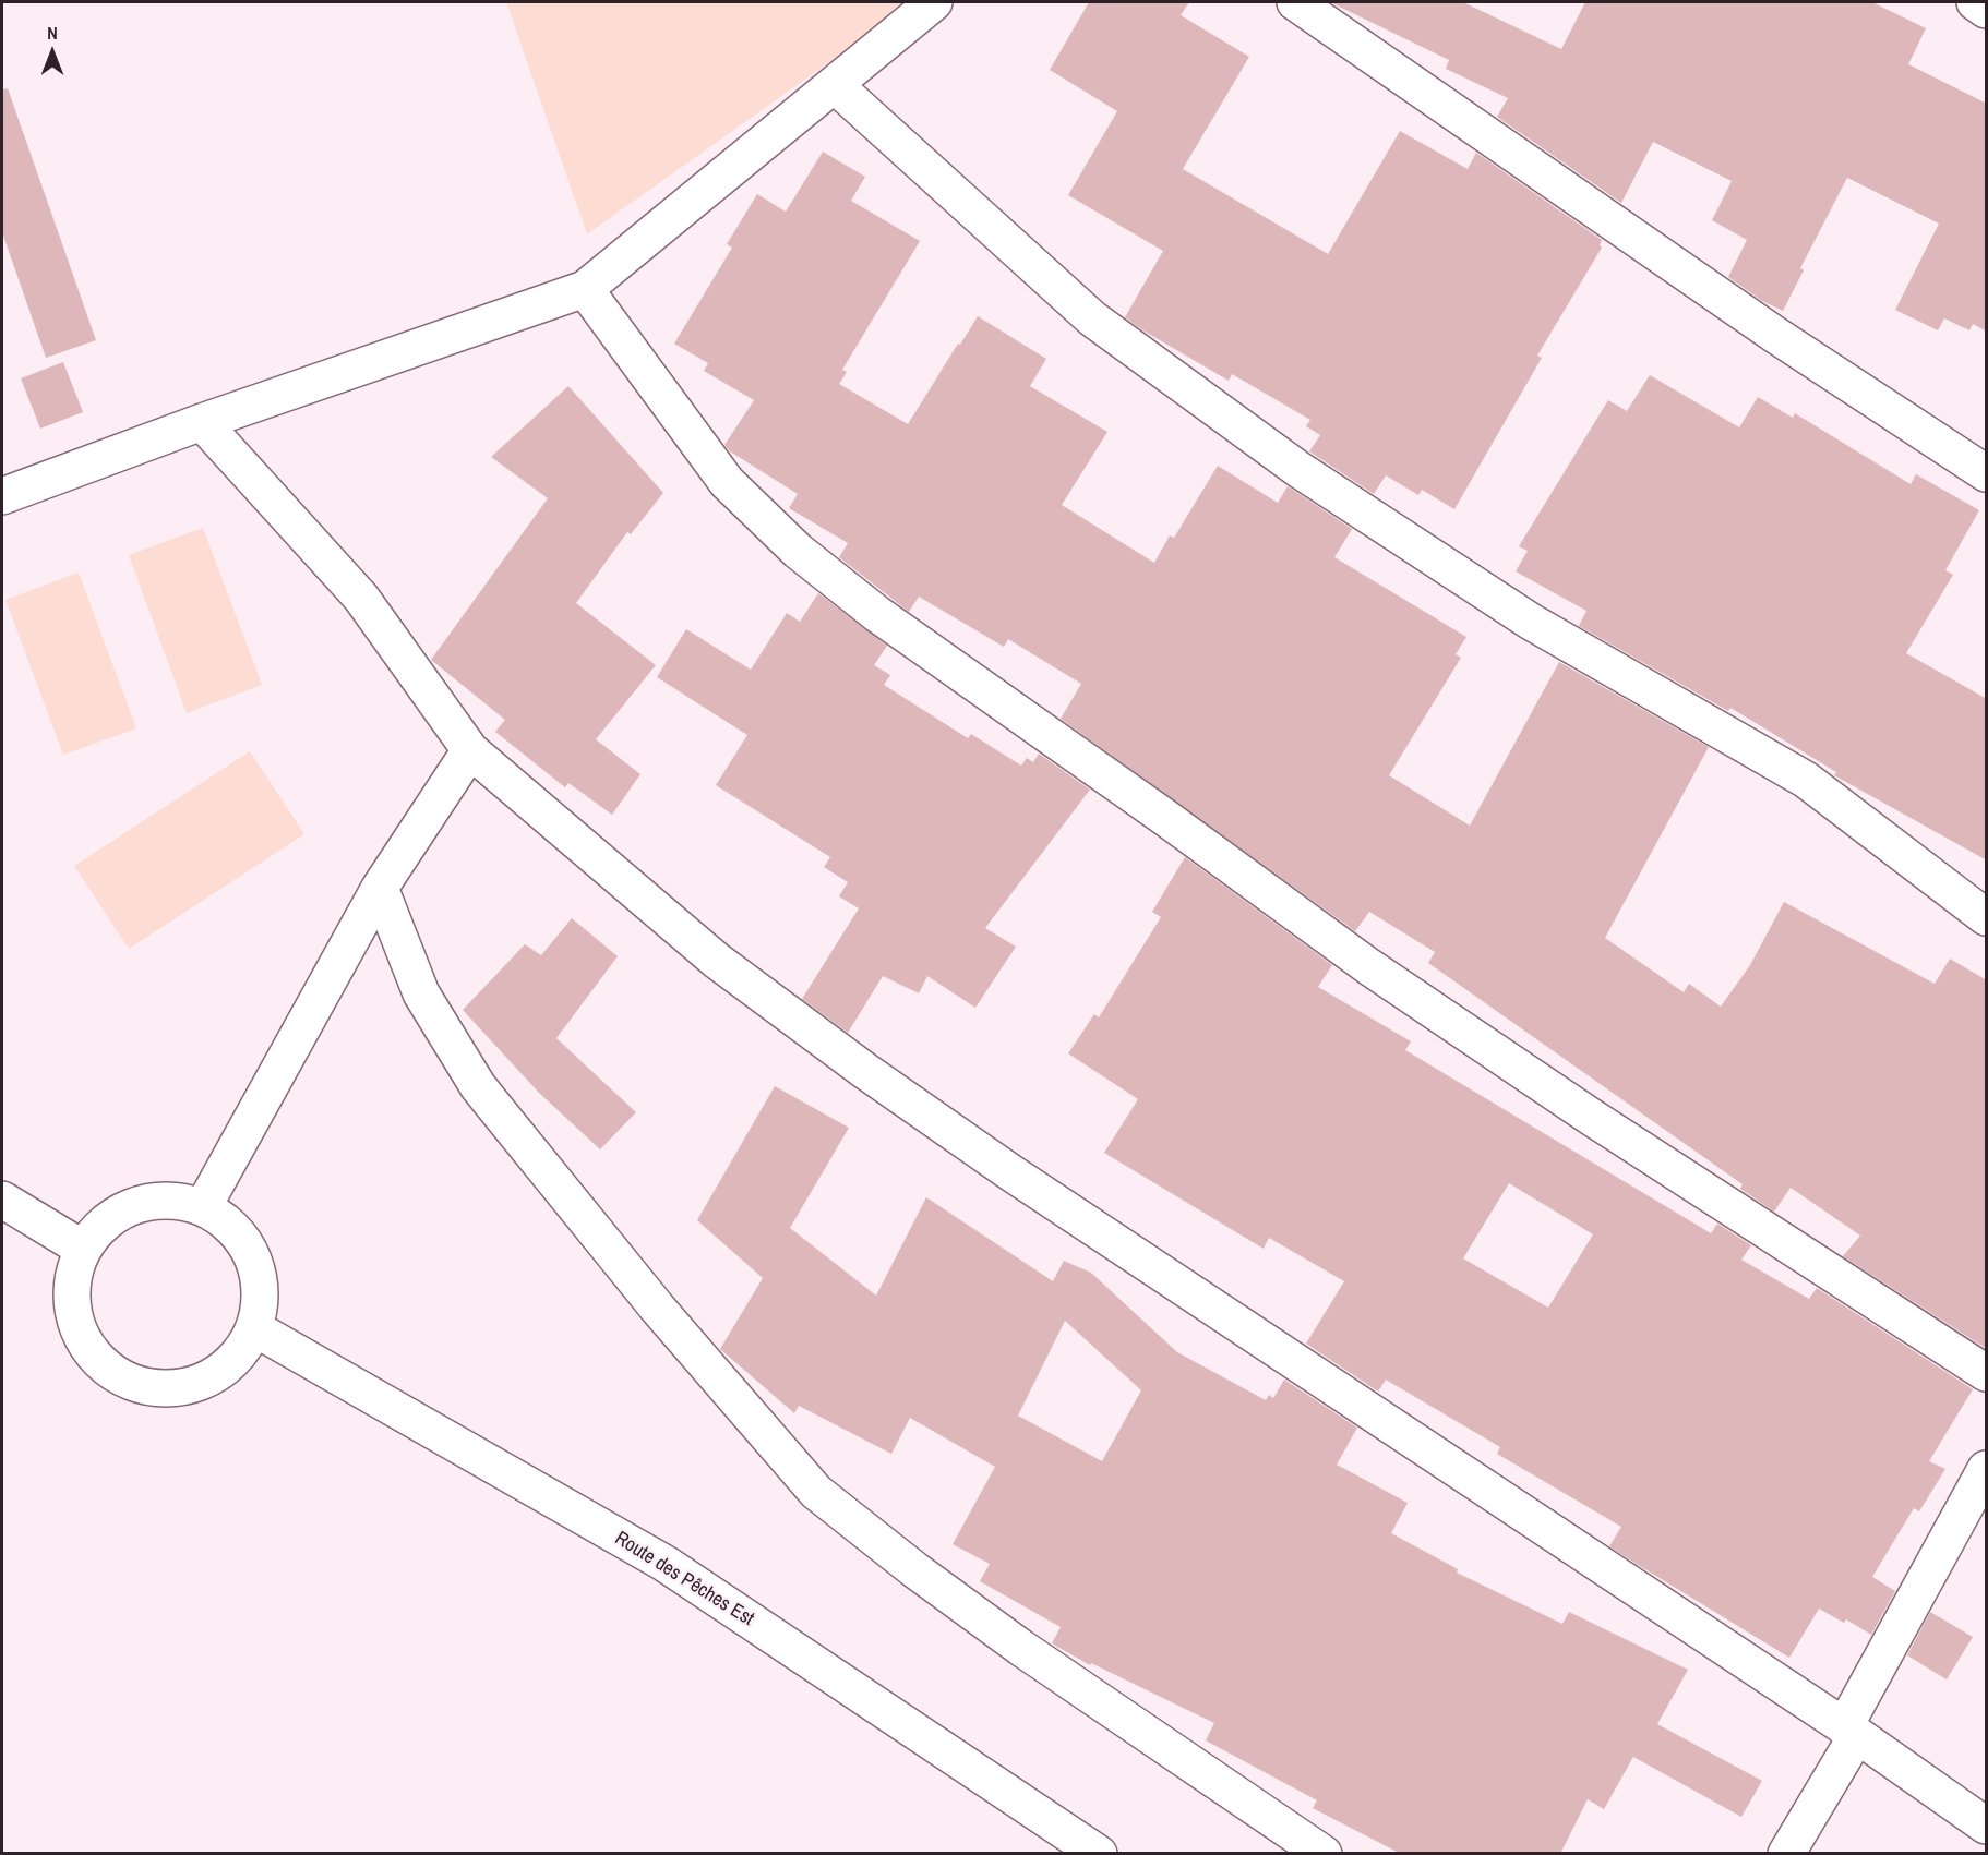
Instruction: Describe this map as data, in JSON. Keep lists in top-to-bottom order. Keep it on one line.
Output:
{"streets":{"street":["Route des Pêches Est"]},"north":"top"}
